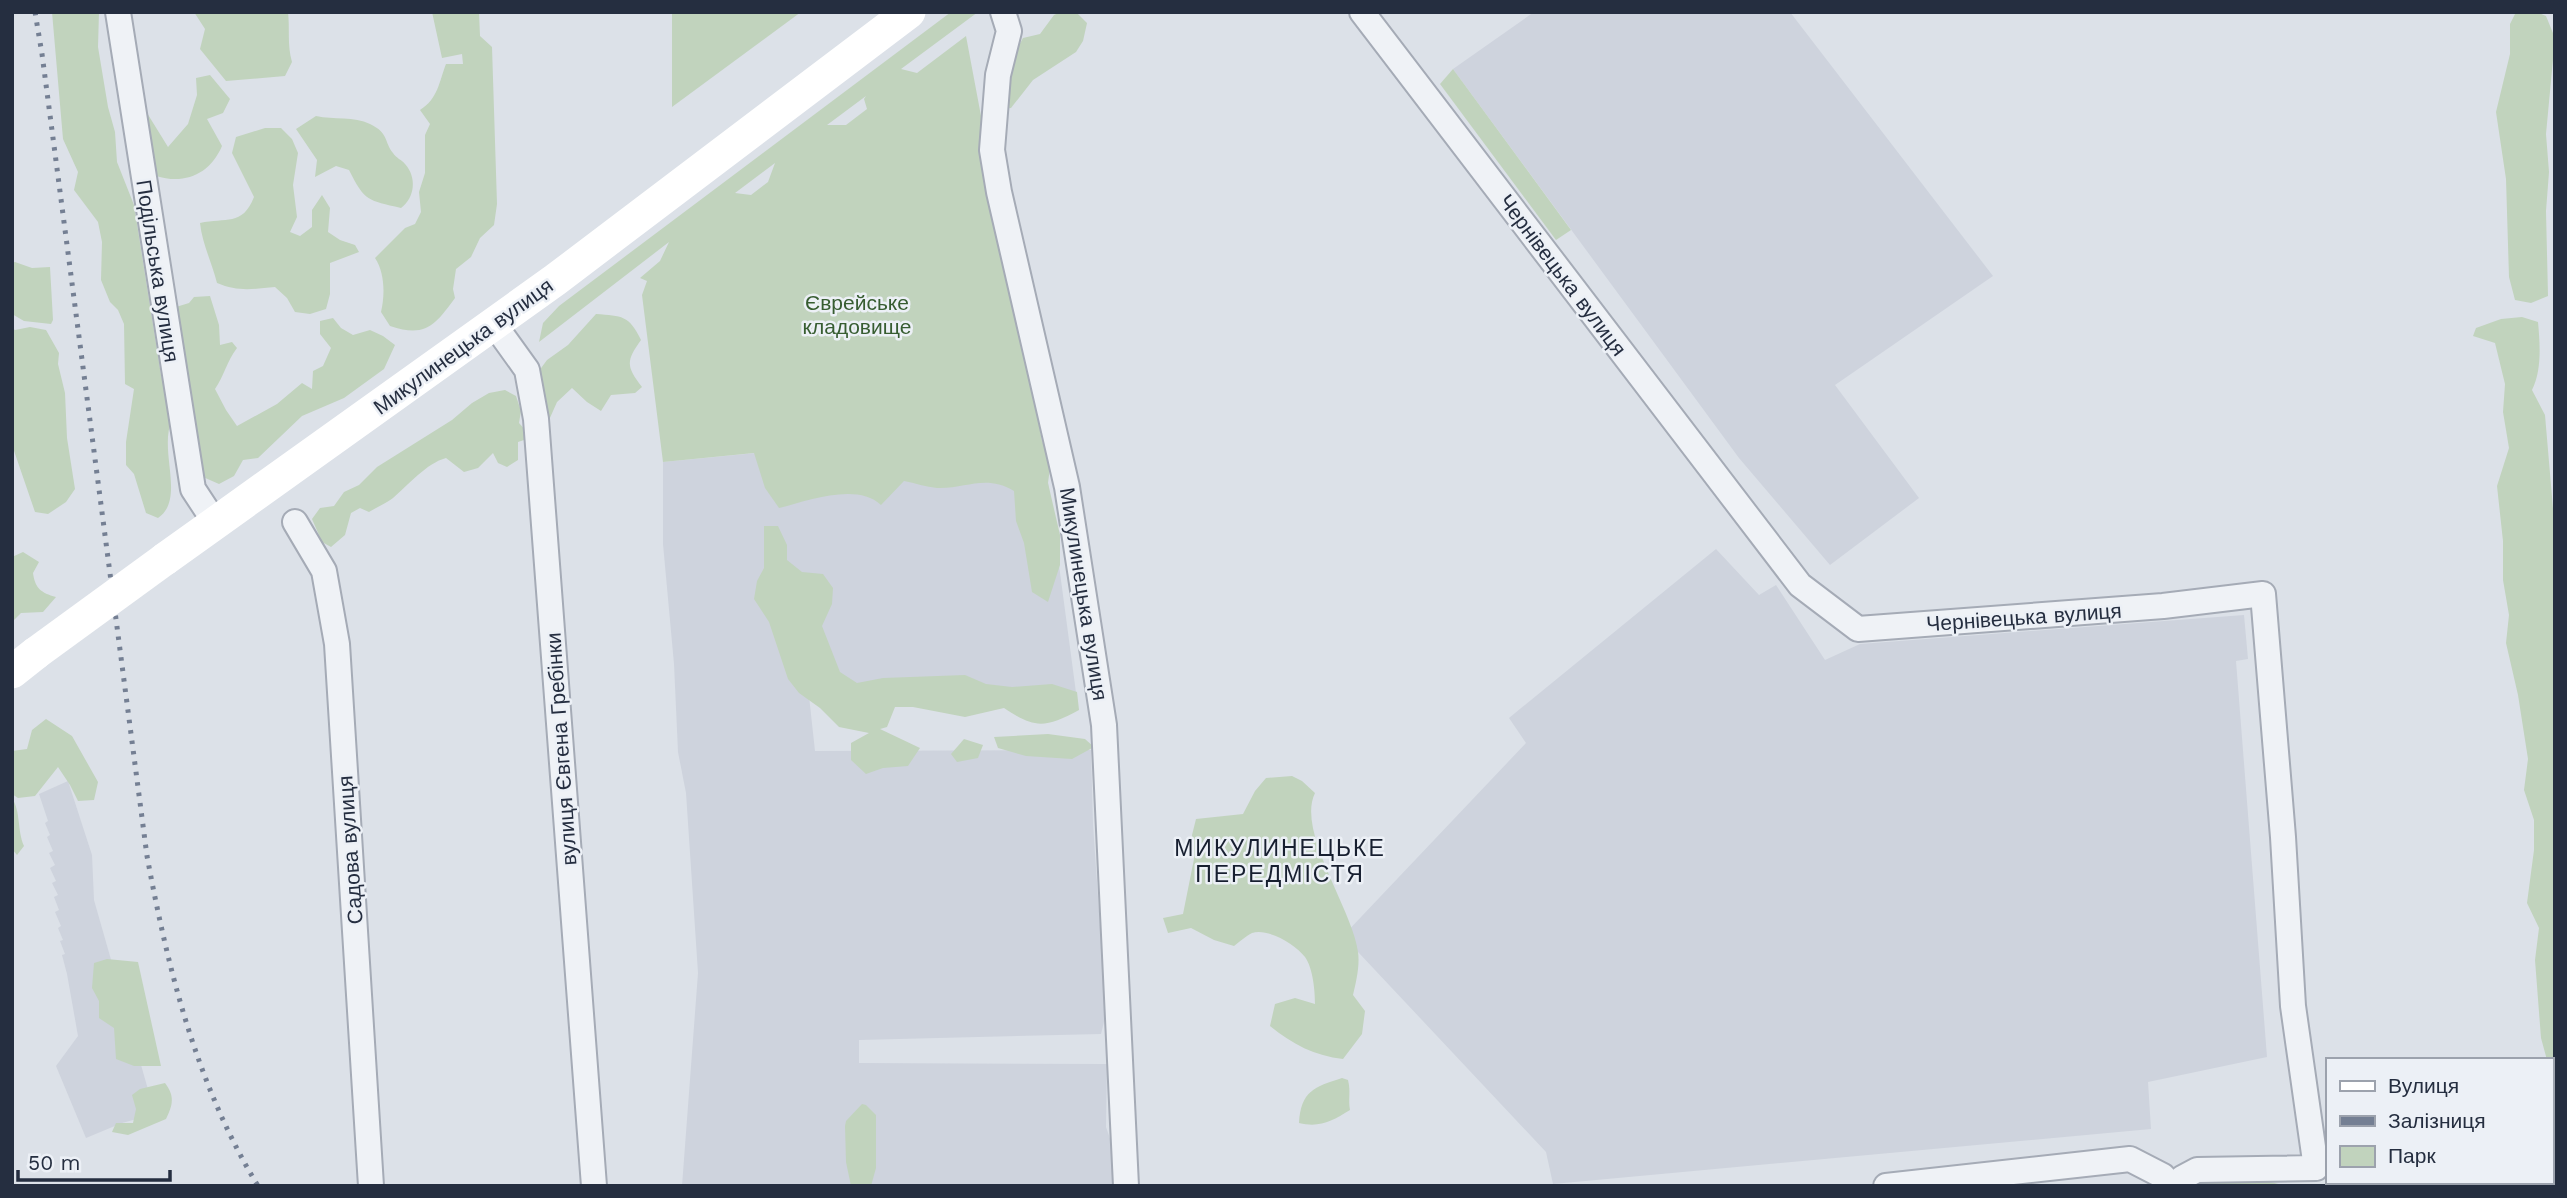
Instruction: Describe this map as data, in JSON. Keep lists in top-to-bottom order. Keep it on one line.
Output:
{"streets":{"main road":["Микулинецька вулиця"],"street":["Подільська вулиця","Чернівецька вулиця","вулиця Євгена Гребінки","Садова вулиця"]},"crossings":[["Подільська вулиця","Микулинецька вулиця"],["Микулинецька вулиця","вулиця Євгена Гребінки"]],"districts":["МИКУЛИНЕЦЬКЕ ПЕРЕДМІСТЯ"],"parks":["Єврейське кладовище"],"legend":["Вулиця","Залізниця","Парк"],"scale_bar":"50 m"}
